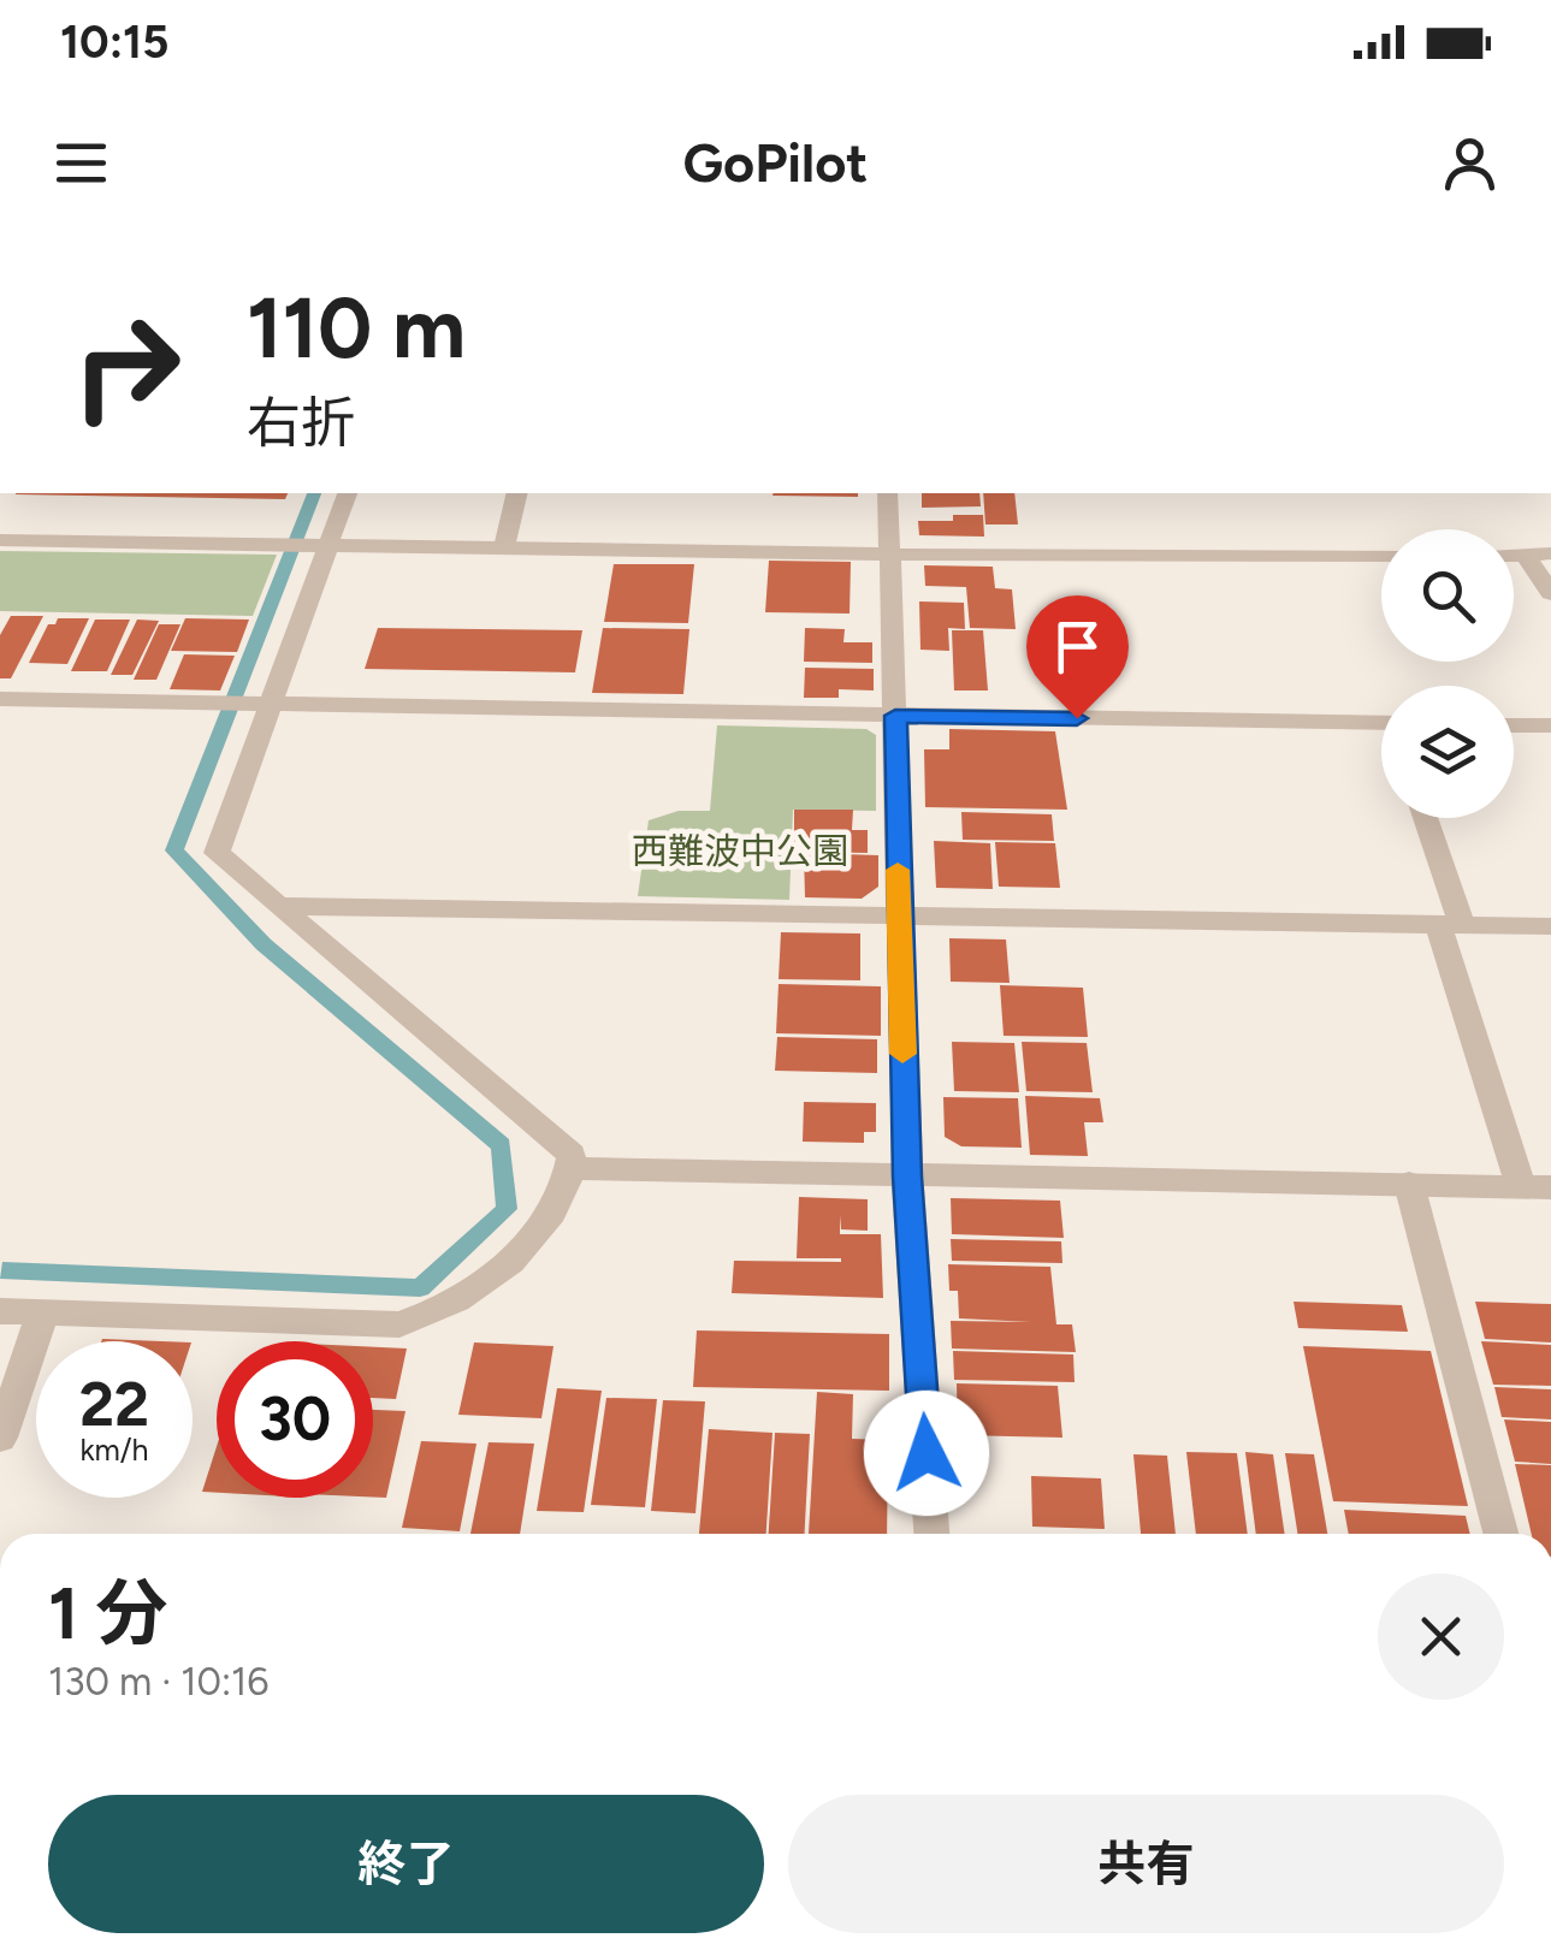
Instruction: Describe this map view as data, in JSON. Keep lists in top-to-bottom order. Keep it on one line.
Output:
{"parks":["西難波中公園"],"page":{"status":"10:15","header":"GoPilot","turn":["110 m","右折"],"speed":"22 km/h","limit":"30","heading":["1 分","130 m · 10:16"],"buttons":["終了","共有"]}}
